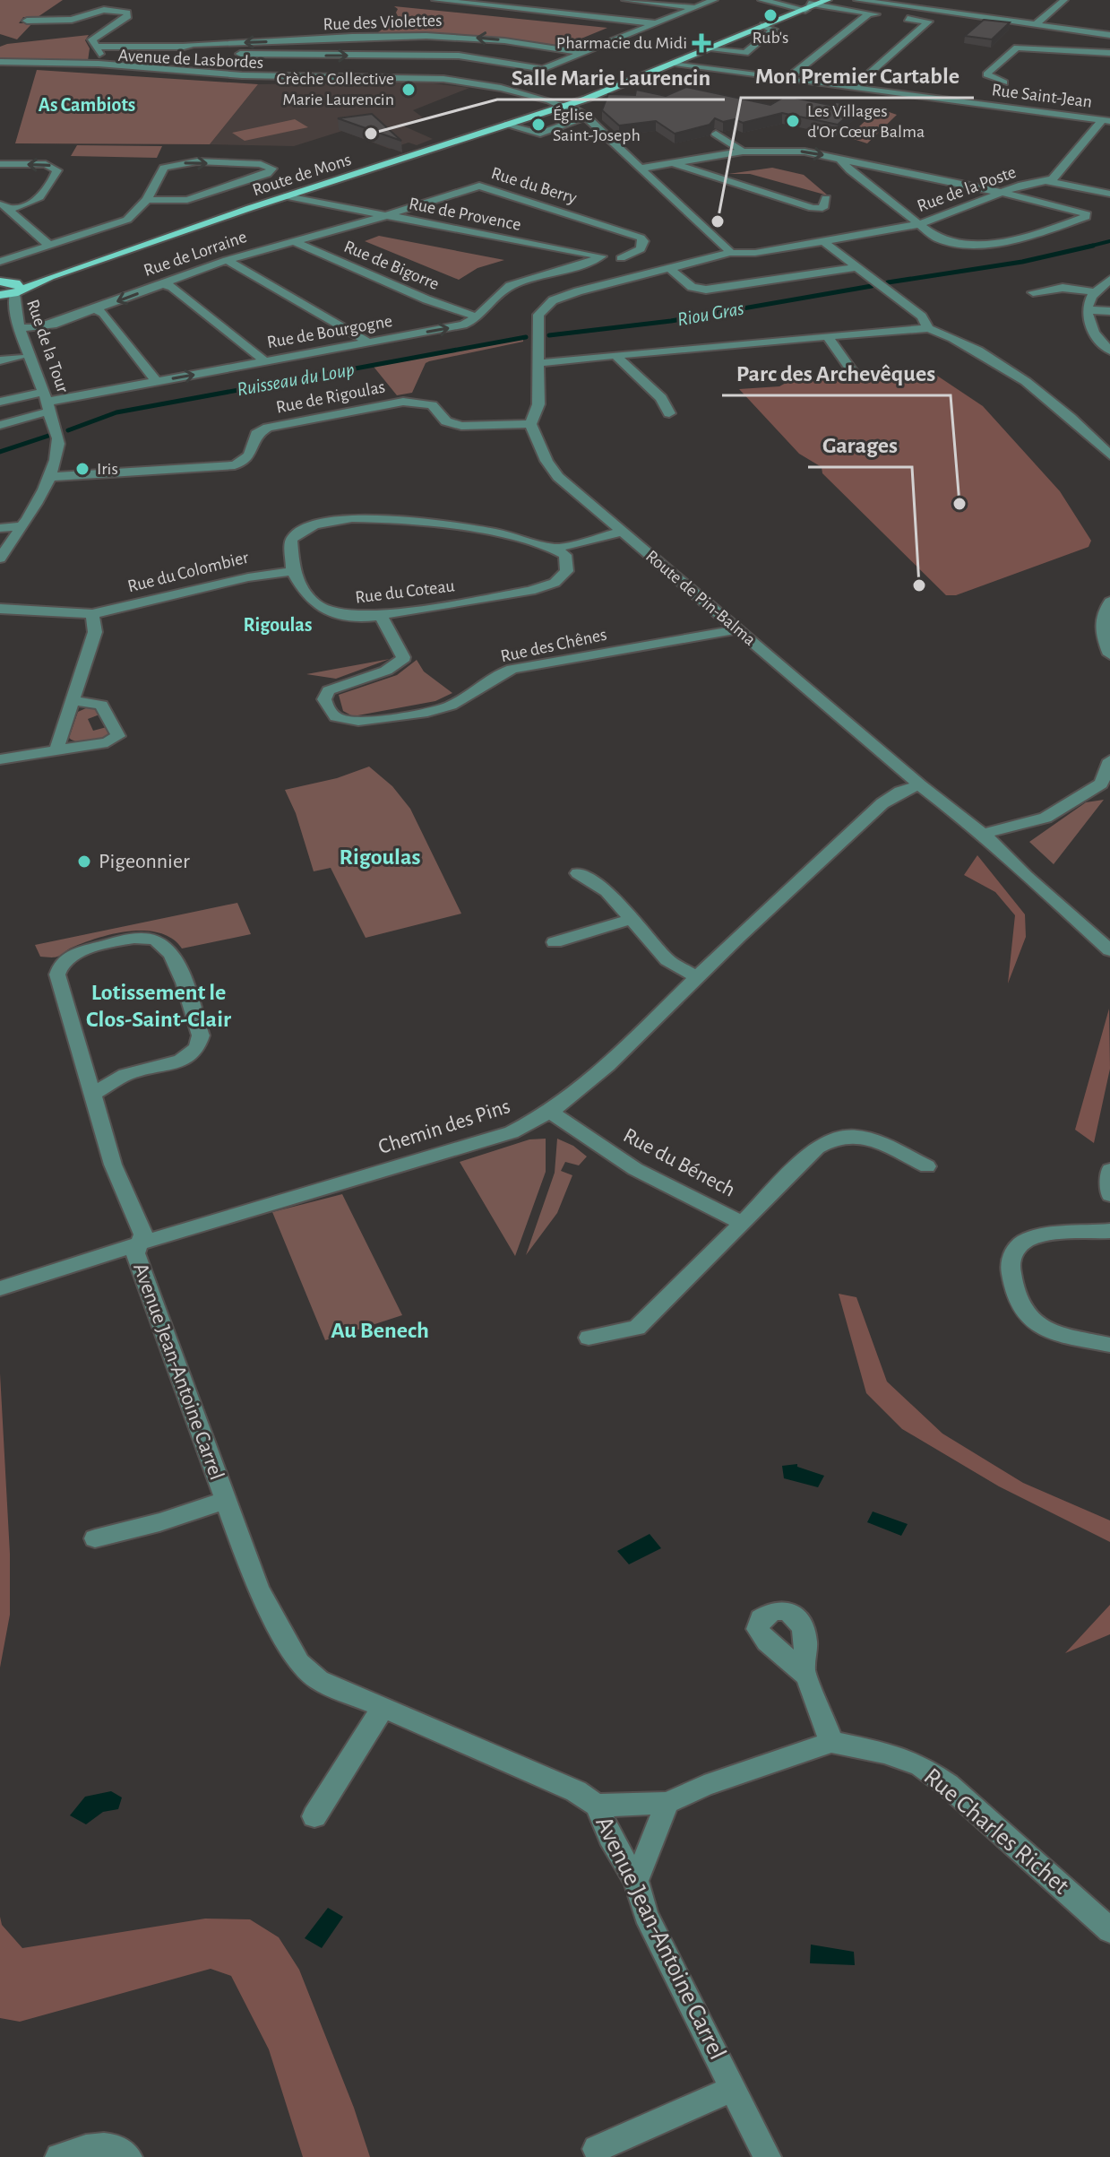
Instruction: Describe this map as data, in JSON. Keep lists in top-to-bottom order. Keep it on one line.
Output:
{"streets":{"main road":["Route de Mons"],"street":["Rue des Violettes","Avenue de Lasbordes","Rue Saint-Jean","Rue du Berry","Rue de la Poste","Rue de Provence","Rue de Lorraine","Rue de Bigorre","Rue de Bourgogne","Rue de la Tour","Rue de Rigoulas","Rue du Colombier","Rue du Coteau","Route de Pin-Balma","Rue des Chênes","Chemin des Pins","Rue du Bénech","Avenue Jean-Antoine Carrel","Rue Charles Richet"]},"crossings":[["Avenue de Lasbordes","Route de Mons"],["Avenue de Lasbordes","Rue de la Poste"],["Rue Saint-Jean","Route de Mons"],["Rue Saint-Jean","Rue de la Poste"],["Route de Mons","Rue de Provence"],["Route de Mons","Rue de la Tour"],["Rue du Berry","Rue de Provence"],["Rue du Berry","Rue de Lorraine"],["Rue de la Poste","Rue de Provence"],["Rue de Provence","Rue de Lorraine"],["Rue de Provence","Rue de Bourgogne"],["Rue de Lorraine","Rue de Bigorre"],["Rue de Lorraine","Rue de la Tour"],["Rue de Bigorre","Rue de Bourgogne"],["Rue de Bourgogne","Rue de la Tour"],["Rue de la Tour","Rue de Rigoulas"],["Rue de Rigoulas","Route de Pin-Balma"],["Rue du Colombier","Rue du Coteau"],["Rue du Coteau","Rue des Chênes"],["Route de Pin-Balma","Rue des Chênes"],["Route de Pin-Balma","Chemin des Pins"],["Chemin des Pins","Rue du Bénech"],["Chemin des Pins","Avenue Jean-Antoine Carrel"]],"one_way":["Rue de Bourgogne"],"districts":["As Cambiots","Rigoulas","Rigoulas","Lotissement le Clos-Saint-Clair","Au Benech"],"water":["Riou Gras","Ruisseau du Loup"],"places":{"other":["Rub's","Crèche Collective Marie Laurencin","Les Villages d'Or Cœur Balma","Église Saint-Joseph","Salle Marie Laurencin","Mon Premier Cartable","Iris","Parc des Archevêques","Garages","Pigeonnier"],"health":["Pharmacie du Midi"]}}
